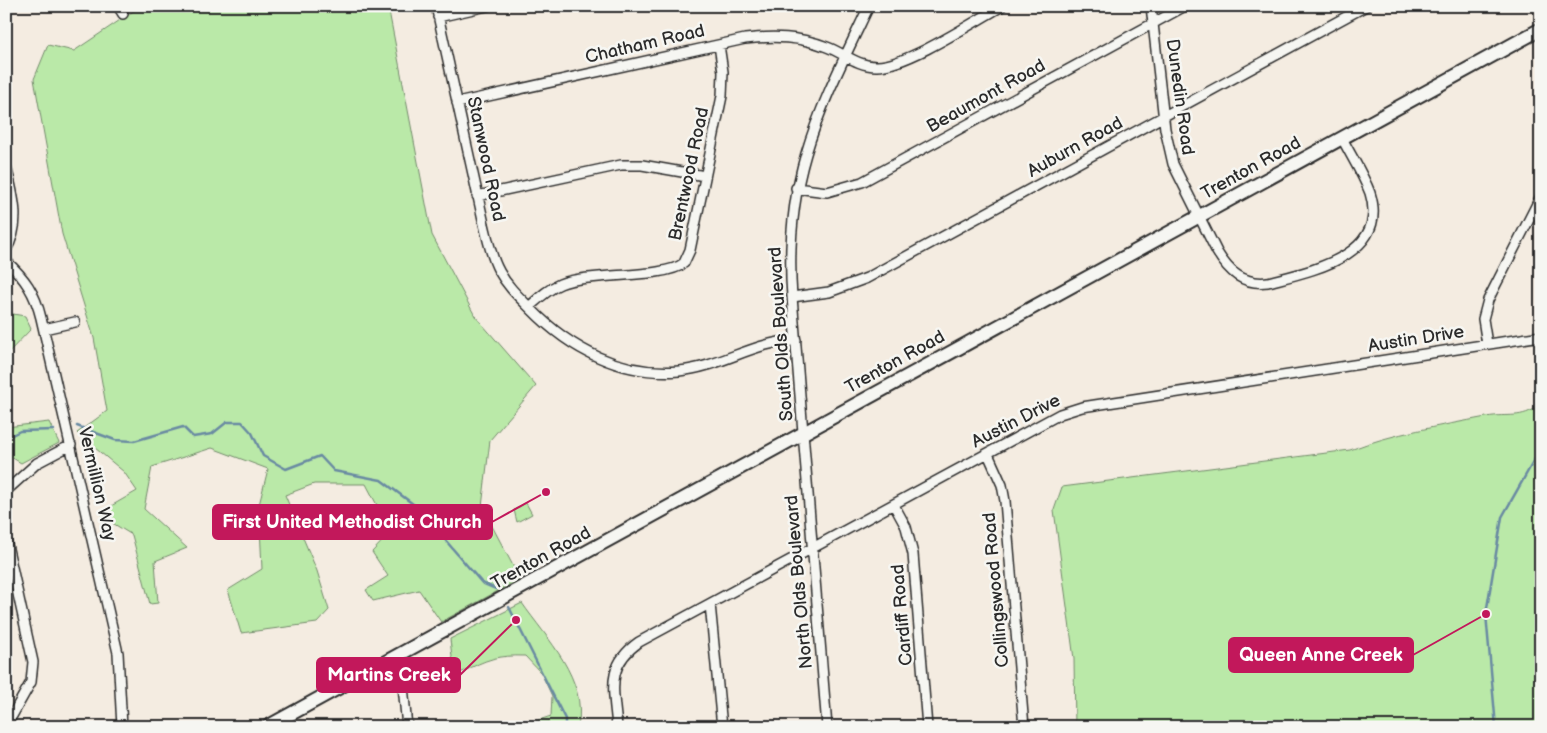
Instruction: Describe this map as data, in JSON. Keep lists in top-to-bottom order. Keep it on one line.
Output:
{"streets":{"main road":["Trenton Road"],"street":["Chatham Road","Beaumont Road","Dunedin Road","Auburn Road","Stanwood Road","Brentwood Road","South Olds Boulevard","Austin Drive","Vermillion Way","North Olds Boulevard","Collingswood Road","Cardiff Road"]},"crossings":[["Chatham Road","Stanwood Road"],["Chatham Road","Brentwood Road"],["Chatham Road","South Olds Boulevard"],["Beaumont Road","Dunedin Road"],["Beaumont Road","South Olds Boulevard"],["Dunedin Road","Auburn Road"],["Dunedin Road","Trenton Road"],["Auburn Road","South Olds Boulevard"],["Stanwood Road","Brentwood Road"],["Trenton Road","South Olds Boulevard"],["Trenton Road","North Olds Boulevard"],["South Olds Boulevard","North Olds Boulevard"],["Austin Drive","North Olds Boulevard"],["Austin Drive","Collingswood Road"],["Austin Drive","Cardiff Road"]],"places":["First United Methodist Church","Queen Anne Creek","Martins Creek"]}
